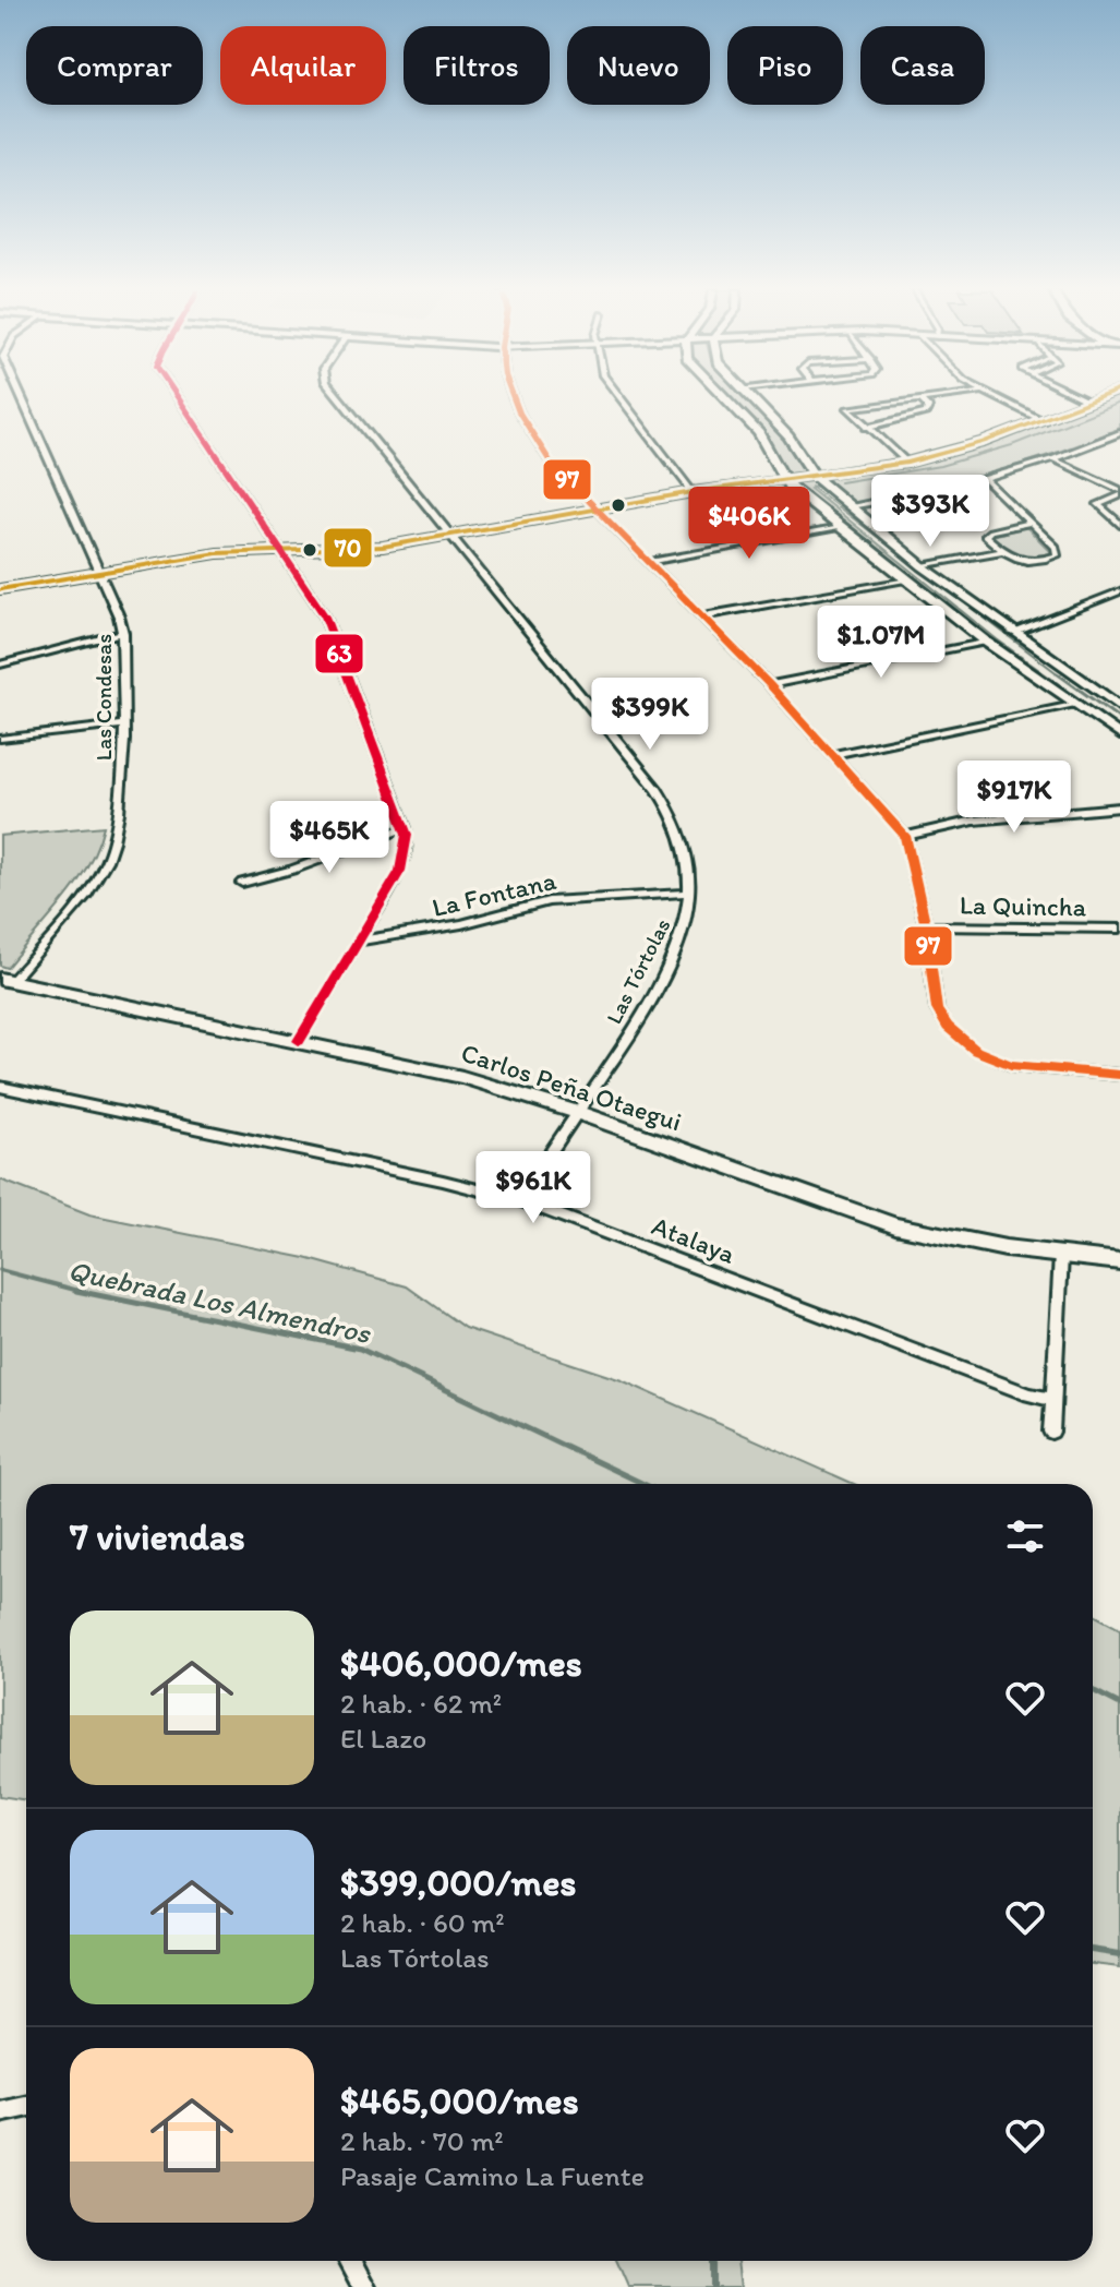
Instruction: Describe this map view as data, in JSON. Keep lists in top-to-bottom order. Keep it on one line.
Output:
{"streets":{"street":["Las Condesas","La Fontana","La Quincha","Las Tórtolas","Carlos Peña Otaegui","Atalaya"]},"crossings":[["Las Condesas","Carlos Peña Otaegui"],["La Fontana","Las Tórtolas"],["Las Tórtolas","Carlos Peña Otaegui"],["Las Tórtolas","Atalaya"]],"water":["Quebrada Los Almendros"],"lines":["transit line 70","transit line 63","transit line 97"],"page":{"chip":["Comprar","Alquilar","Filtros","Nuevo","Piso","Casa"],"price":["$393K","$406K","$1.07M","$399K","$917K","$465K","$961K"],"heading":"7 viviendas","list":[{"name":"$406,000/mes","note":"2 hab. · 62 m² · El Lazo"},{"name":"$399,000/mes","note":"2 hab. · 60 m² · Las Tórtolas"},{"name":"$465,000/mes","note":"2 hab. · 70 m² · Pasaje Camino La Fuente"}]}}
